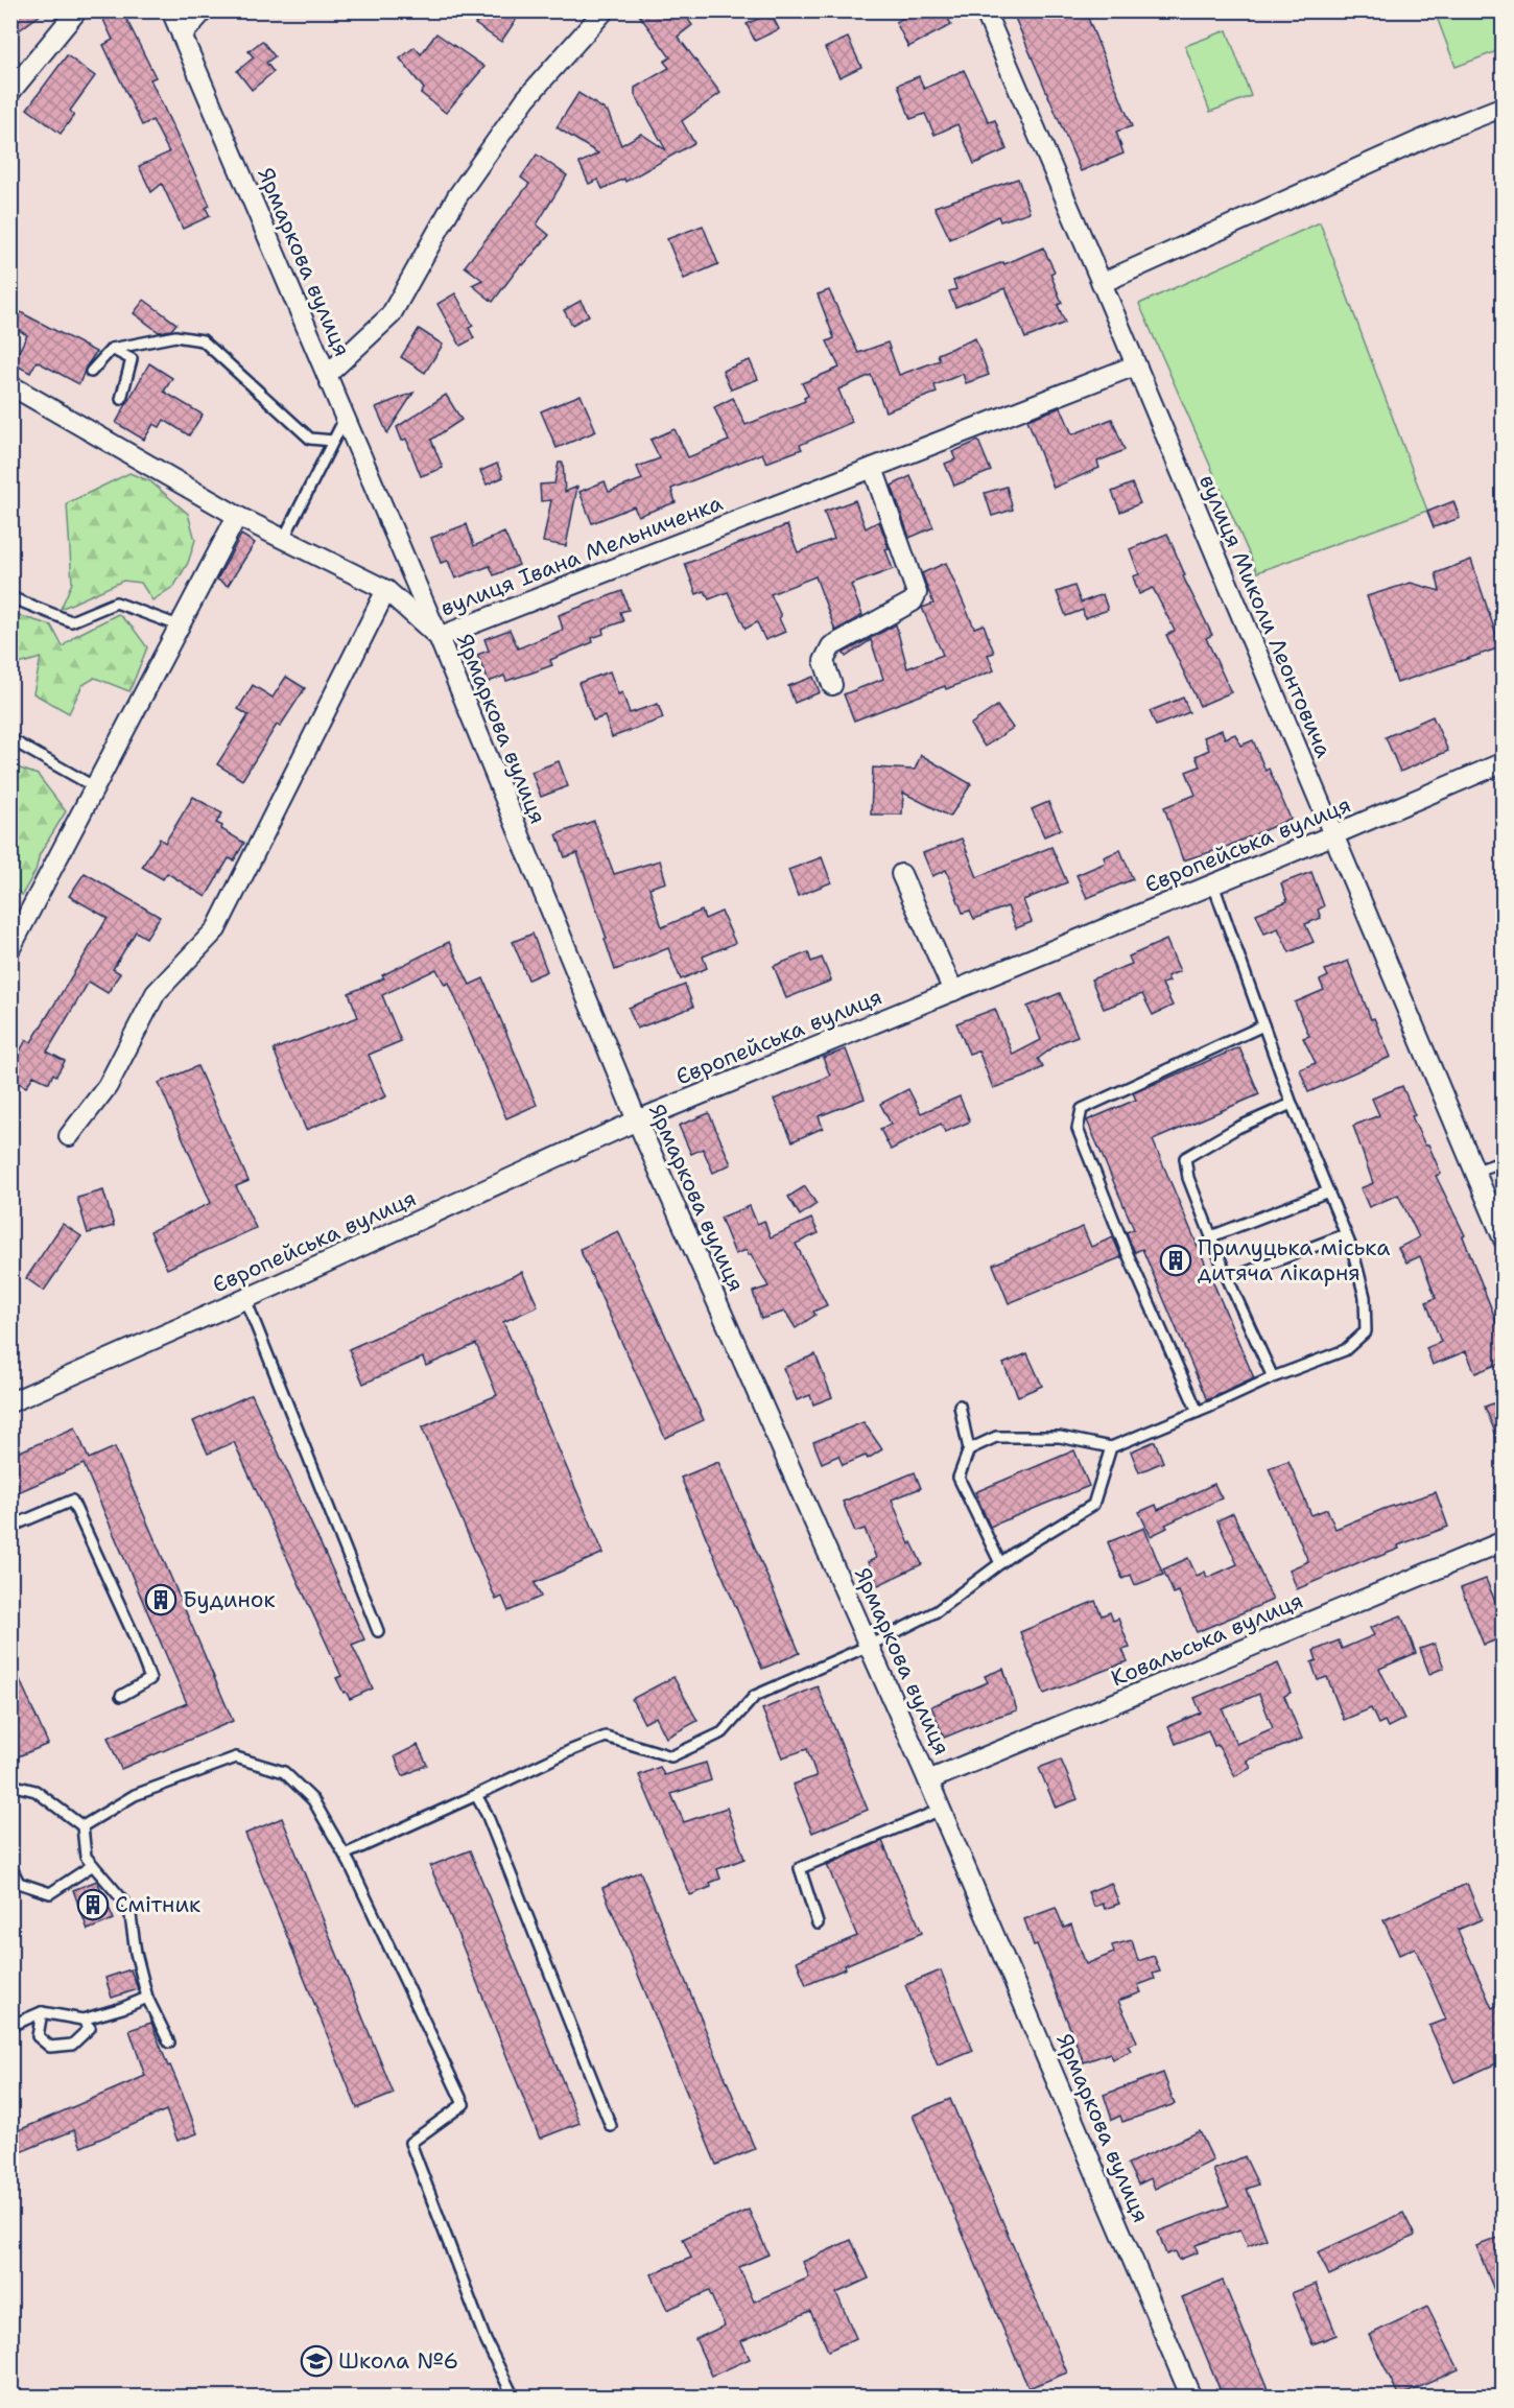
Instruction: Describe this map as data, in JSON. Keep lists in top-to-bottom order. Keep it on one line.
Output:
{"streets":{"street":["Ярмаркова вулиця","вулиця Івана Мельниченка","вулиця Миколи Леонтовича","Європейська вулиця","Ковальська вулиця"]},"crossings":[["Ярмаркова вулиця","вулиця Івана Мельниченка"],["Ярмаркова вулиця","Європейська вулиця"],["Ярмаркова вулиця","Ковальська вулиця"],["вулиця Івана Мельниченка","вулиця Миколи Леонтовича"],["вулиця Миколи Леонтовича","Європейська вулиця"]],"places":{"building":["Прилуцька міська дитяча лікарня","Будинок","Смітник"],"school or university":["Школа №6"]}}
